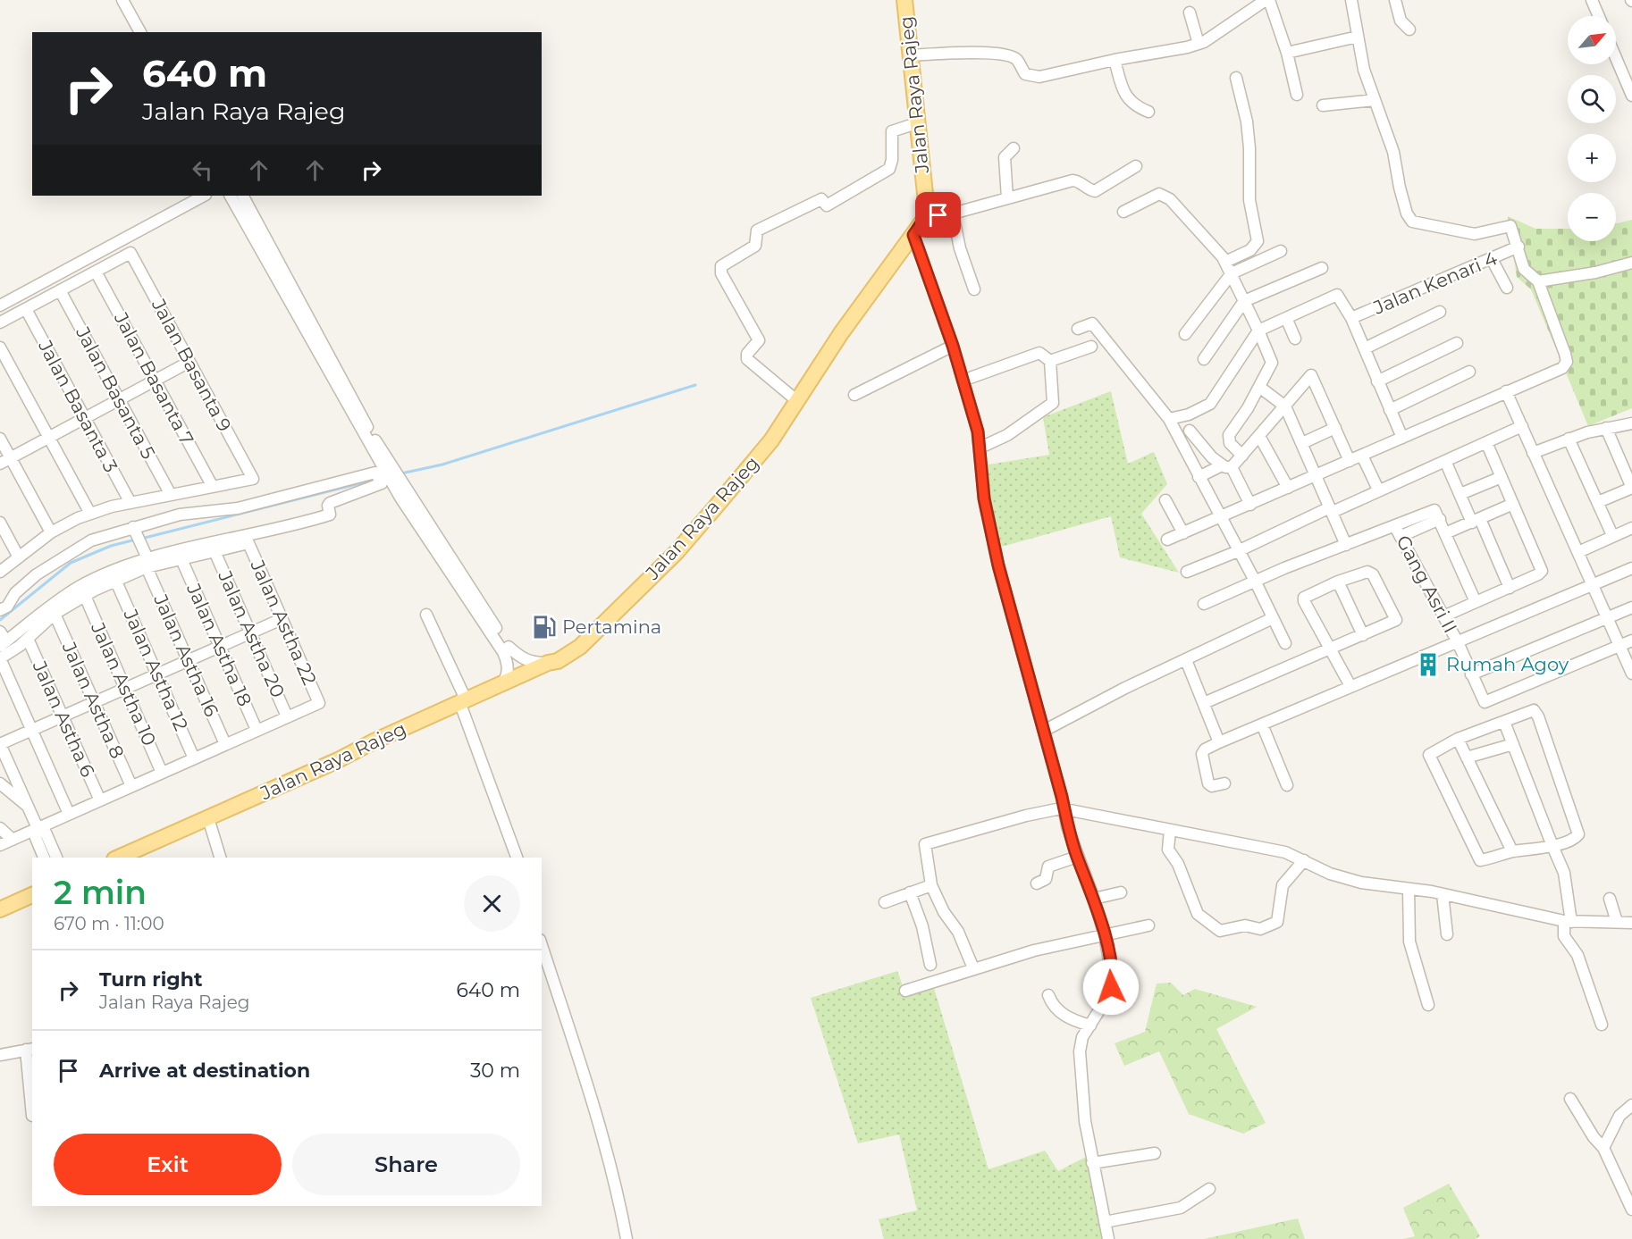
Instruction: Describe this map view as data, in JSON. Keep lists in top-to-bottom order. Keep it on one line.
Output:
{"streets":{"main road":["Jalan Raya Rajeg"],"street":["Jalan Kenari 4","Jalan Basanta 9","Jalan Basanta 7","Jalan Basanta 5","Jalan Basanta 3","Gang Asri II","Jalan Astha 22","Jalan Astha 20","Jalan Astha 18","Jalan Astha 16","Jalan Astha 12","Jalan Astha 10","Jalan Astha 8","Jalan Astha 6"]},"crossings":[["Jalan Basanta 9","Jalan Basanta 7"],["Jalan Astha 22","Jalan Astha 20"]],"places":{"fuel station":["Pertamina"],"building":["Rumah Agoy"]},"north":"top right","page":{"map_buttons":["+","−"],"turn":["640 m","Jalan Raya Rajeg"],"heading":["2 min","670 m · 11:00"],"list":[{"name":"Turn right","note":"Jalan Raya Rajeg","value":"640 m"},{"name":"Arrive at destination","value":"30 m"}],"buttons":["Exit","Share"]}}
